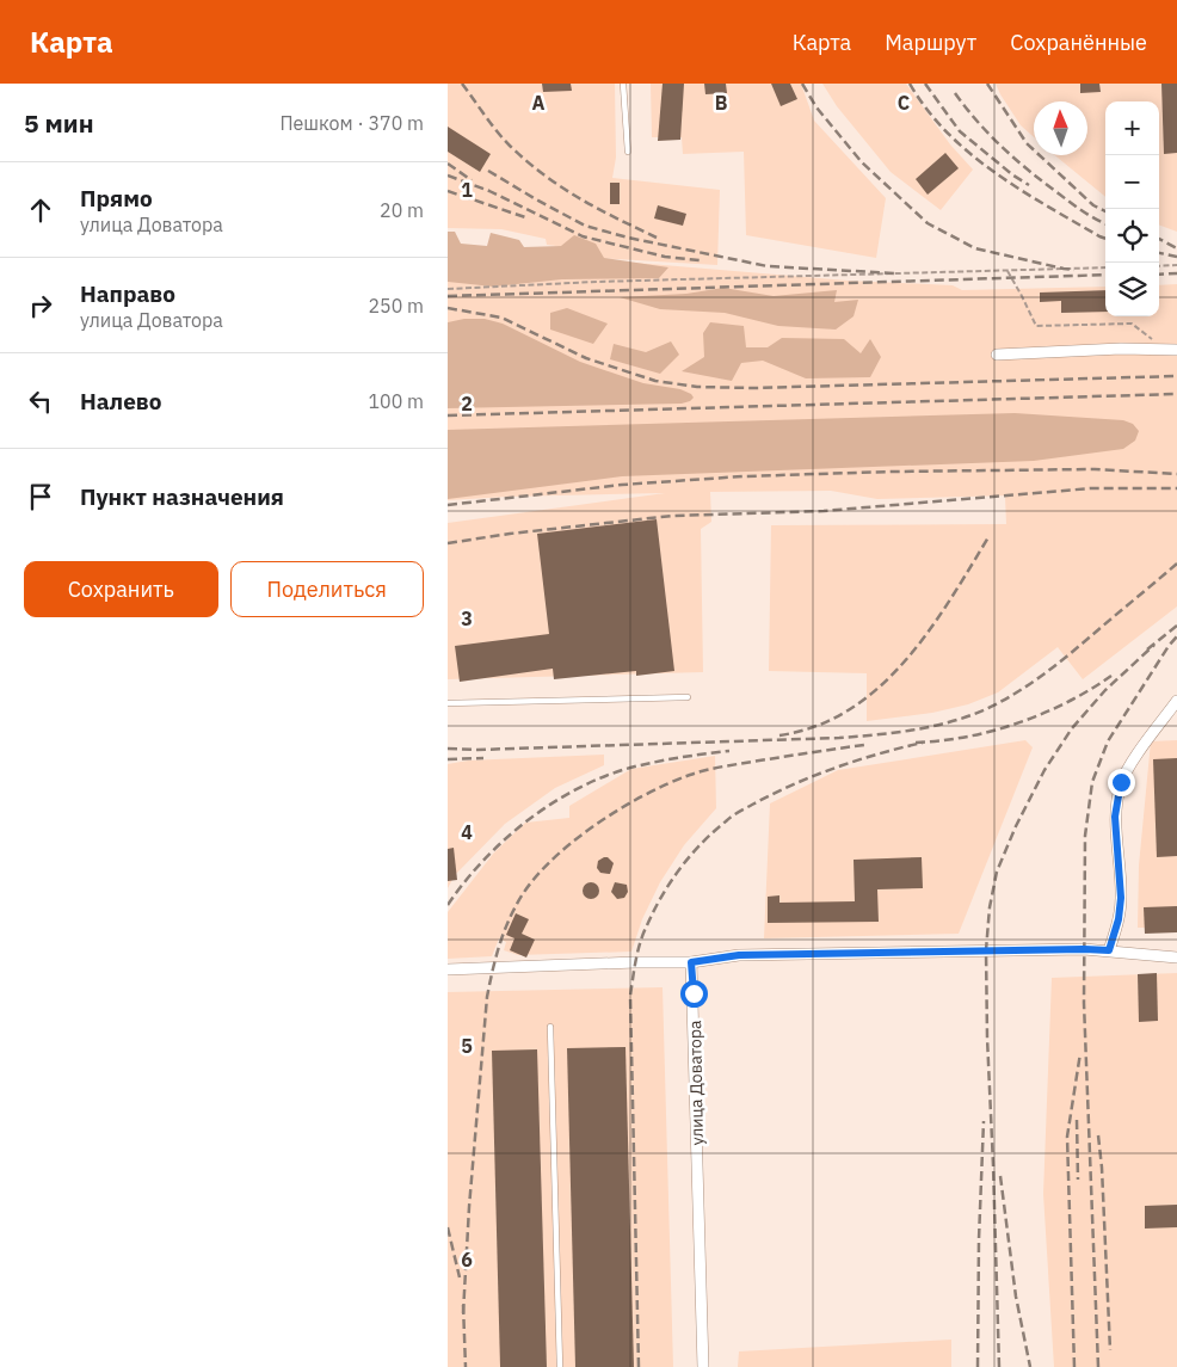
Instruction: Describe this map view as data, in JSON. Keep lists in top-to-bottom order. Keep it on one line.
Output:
{"streets":{"street":["улица Доватора"]},"north":"top","page":{"header":"Карта","nav":["Карта","Маршрут","Сохранённые"],"heading":["5 мин","Пешком · 370 m"],"map_buttons":["+","−"],"list":[["Прямо","улица Доватора","20 m"],["Направо","улица Доватора","250 m"],["Налево","100 m"],"Пункт назначения"],"buttons":["Сохранить","Поделиться"]},"grid":{"columns":["A","B","C"],"rows":["1","2","3","4","5","6"]}}
